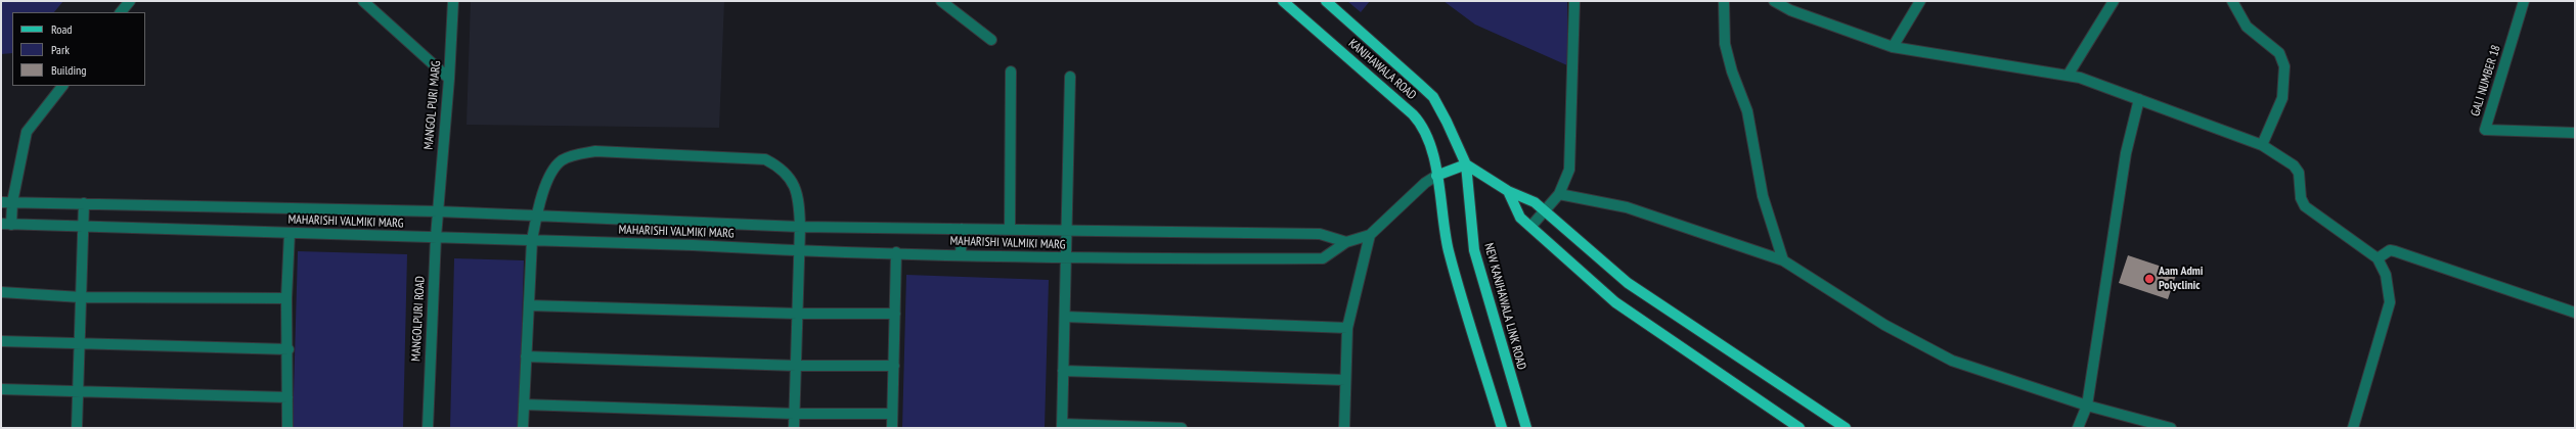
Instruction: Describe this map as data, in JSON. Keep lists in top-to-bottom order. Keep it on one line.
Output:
{"streets":{"main road":["KANJHAWALA ROAD","NEW KANJHAWALA LINK ROAD"],"street":["GALI NUMBER 18","MANGOL PURI MARG","MAHARISHI VALMIKI MARG","MANGOLPURI ROAD"]},"crossings":[["KANJHAWALA ROAD","MAHARISHI VALMIKI MARG"],["KANJHAWALA ROAD","NEW KANJHAWALA LINK ROAD"],["MANGOL PURI MARG","MAHARISHI VALMIKI MARG"],["MANGOL PURI MARG","MANGOLPURI ROAD"],["MAHARISHI VALMIKI MARG","MANGOLPURI ROAD"]],"places":["Aam Admi Polyclinic"],"legend":["Road","Park","Building"]}
